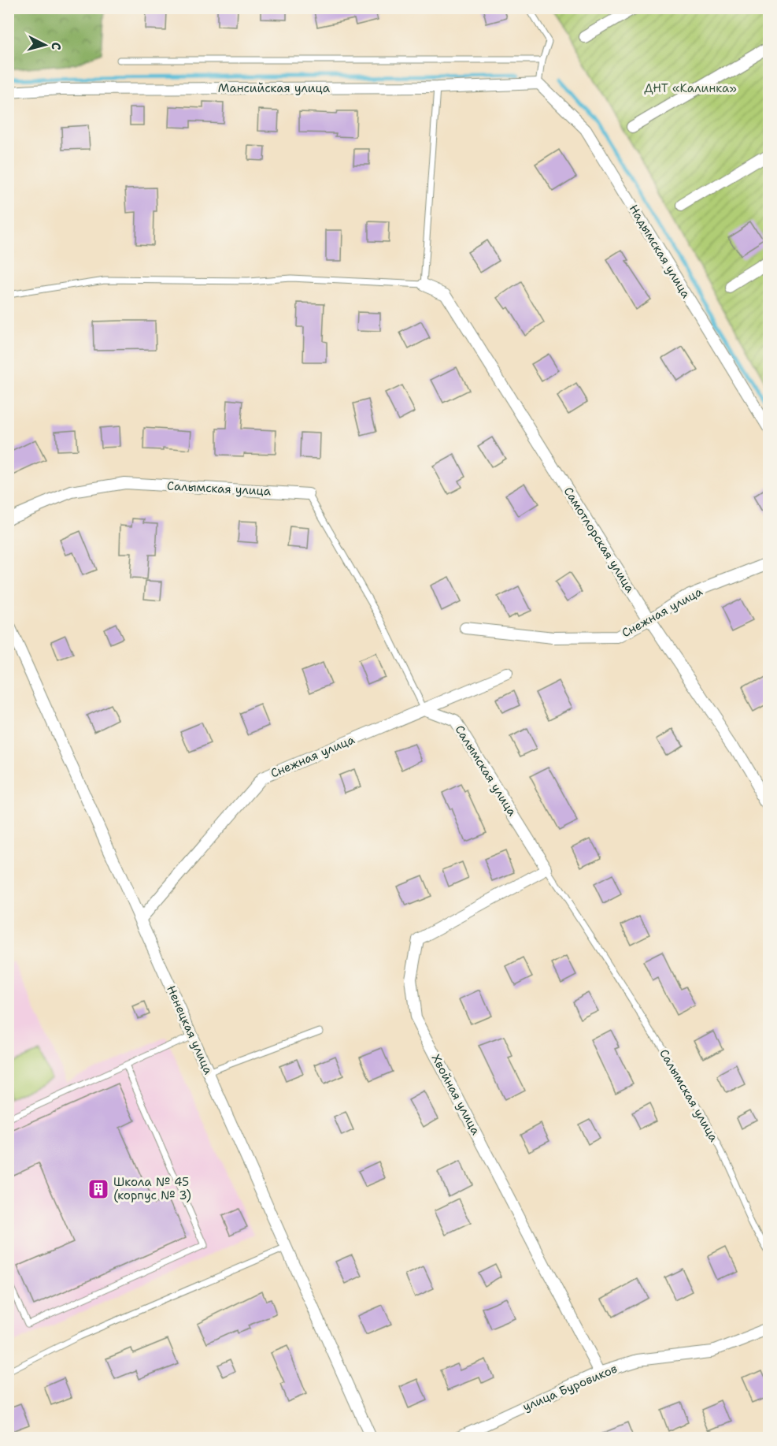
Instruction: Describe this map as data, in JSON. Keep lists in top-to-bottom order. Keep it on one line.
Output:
{"streets":{"street":["Мансийская улица","Надымская улица","Салымская улица","Самотлорская улица","Снежная улица","Ненецкая улица","Хвойная улица","улица Буровиков"]},"crossings":[["Мансийская улица","Надымская улица"],["Салымская улица","Снежная улица"],["Салымская улица","Хвойная улица"],["Самотлорская улица","Снежная улица"],["Снежная улица","Ненецкая улица"],["Хвойная улица","улица Буровиков"]],"parks":["ДНТ «Калинка»"],"places":{"building":["Школа № 45 (корпус № 3)"]},"north":"right"}
